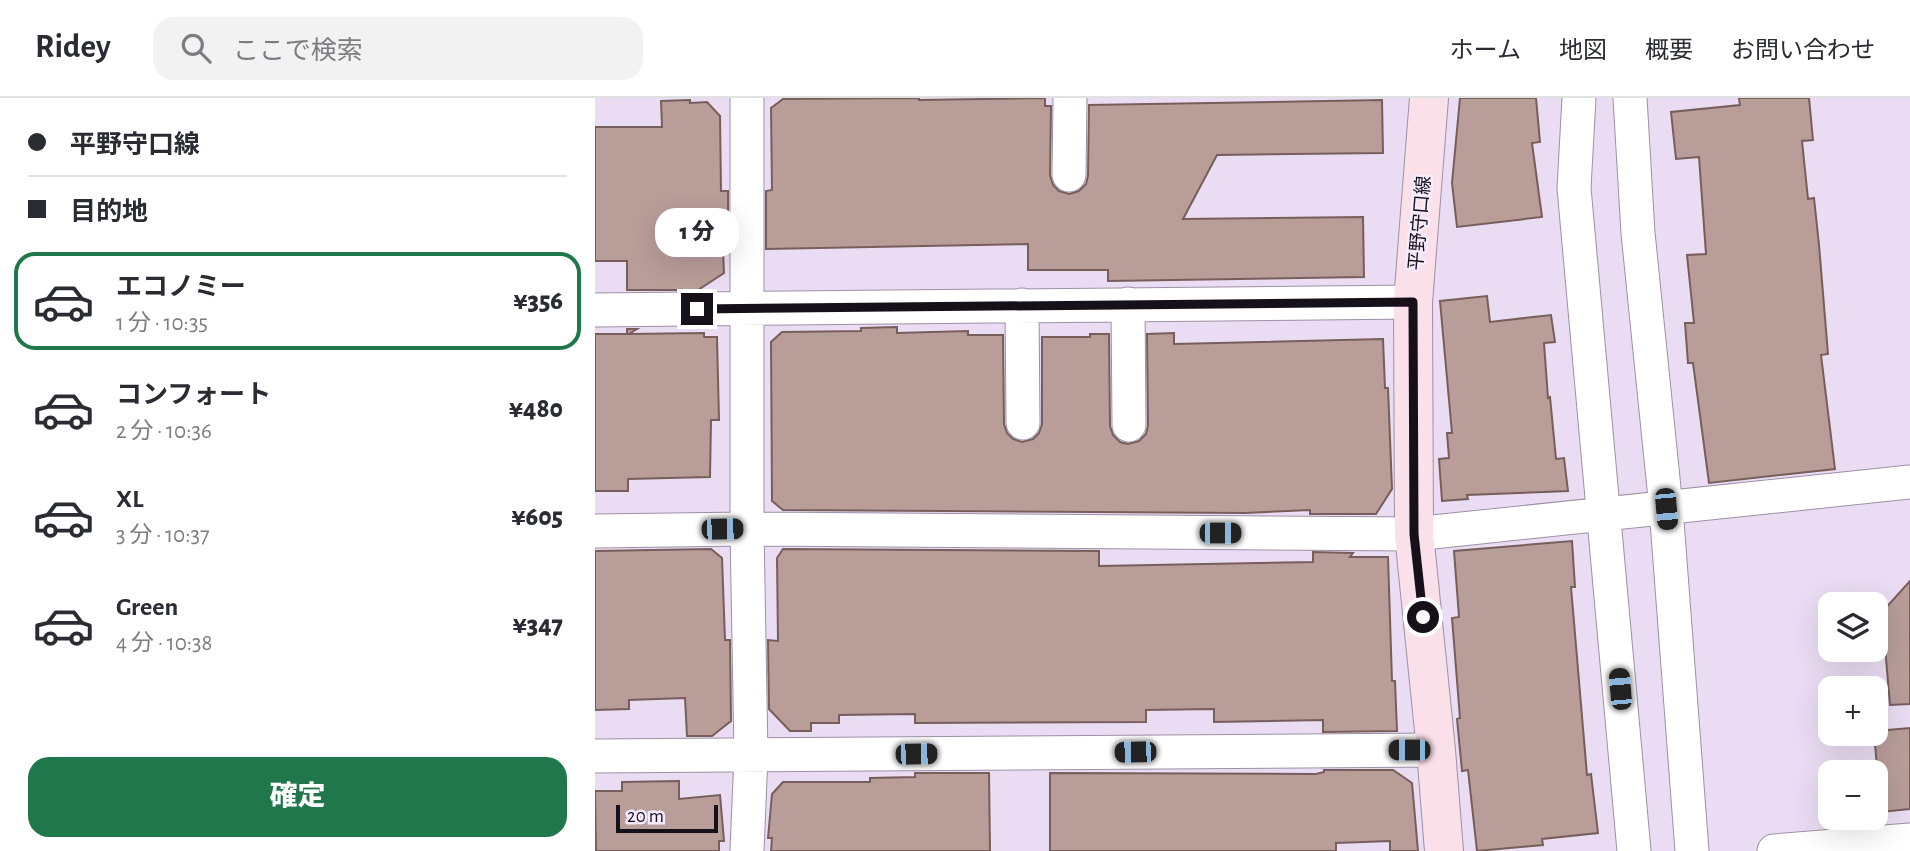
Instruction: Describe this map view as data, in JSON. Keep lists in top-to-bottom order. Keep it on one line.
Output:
{"streets":{"main road":["平野守口線"]},"scale_bar":"20 m","page":{"header":"Ridey","search":"ここで検索","nav":["ホーム","地図","概要","お問い合わせ"],"banner":["平野守口線","目的地"],"bubble":"1 分","list":[{"name":"エコノミー","note":"1 分 · 10:35","value":"¥356"},{"name":"コンフォート","note":"2 分 · 10:36","value":"¥480"},{"name":"XL","note":"3 分 · 10:37","value":"¥605"},{"name":"Green","note":"4 分 · 10:38","value":"¥347"}],"map_buttons":["+","−"],"buttons":"確定","scale":"20 m"}}
